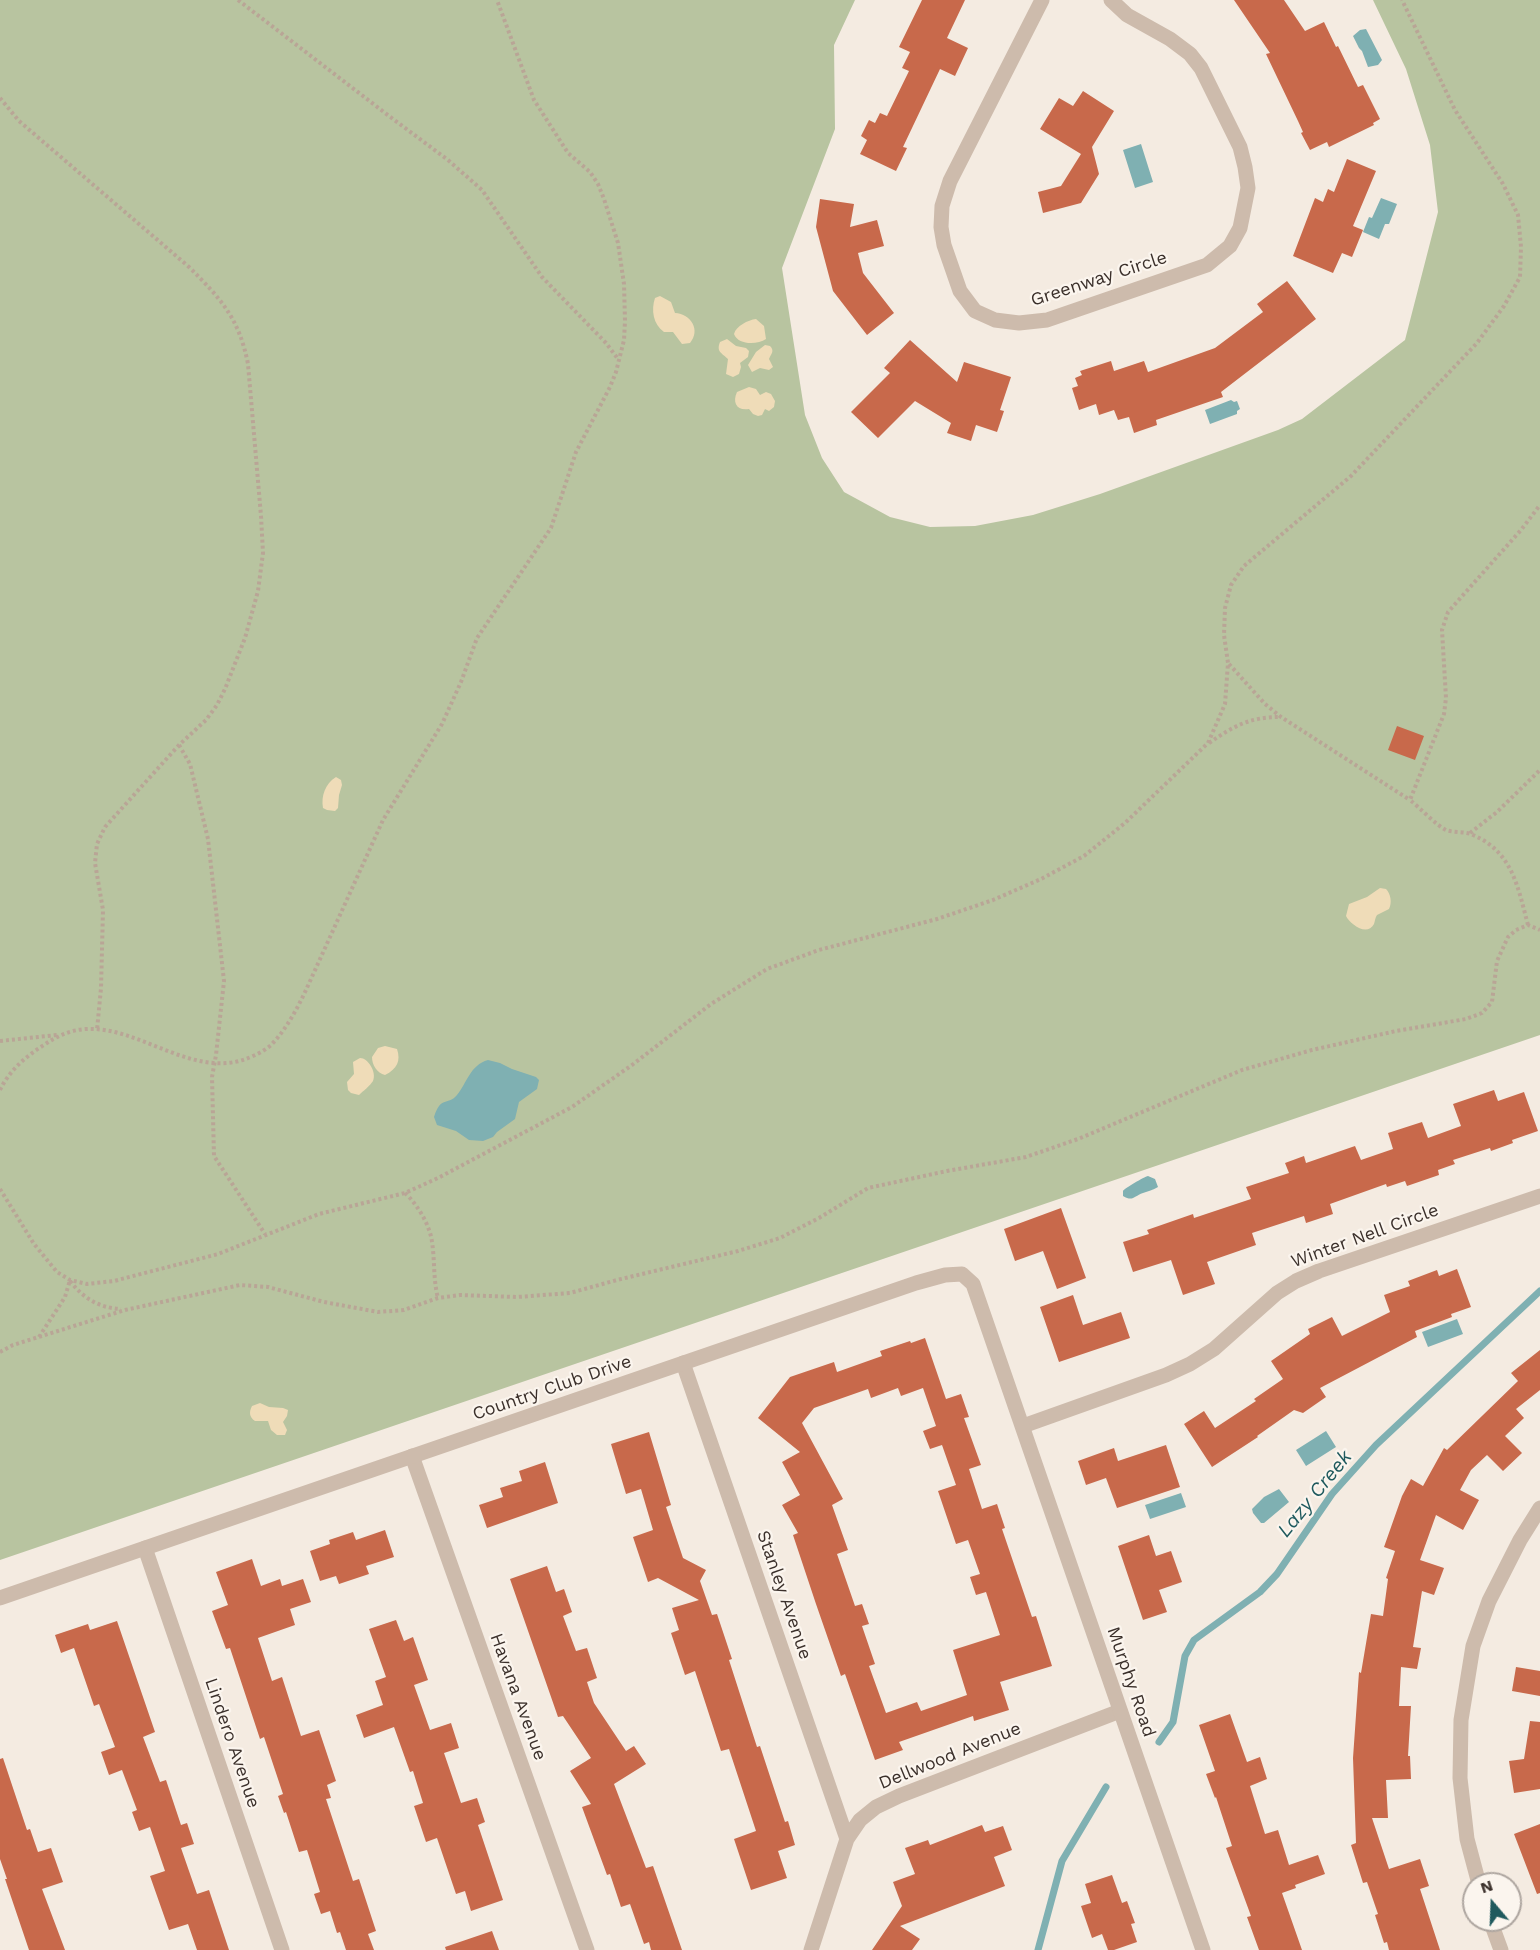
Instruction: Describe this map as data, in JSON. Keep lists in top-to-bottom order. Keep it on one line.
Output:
{"streets":{"street":["Greenway Circle","Winter Nell Circle","Country Club Drive","Stanley Avenue","Murphy Road","Havana Avenue","Lindero Avenue","Dellwood Avenue"]},"crossings":[["Winter Nell Circle","Country Club Drive"],["Winter Nell Circle","Murphy Road"],["Country Club Drive","Stanley Avenue"],["Country Club Drive","Murphy Road"],["Country Club Drive","Havana Avenue"],["Country Club Drive","Lindero Avenue"],["Stanley Avenue","Dellwood Avenue"],["Murphy Road","Dellwood Avenue"]],"water":["Lazy Creek"],"north":"top"}
